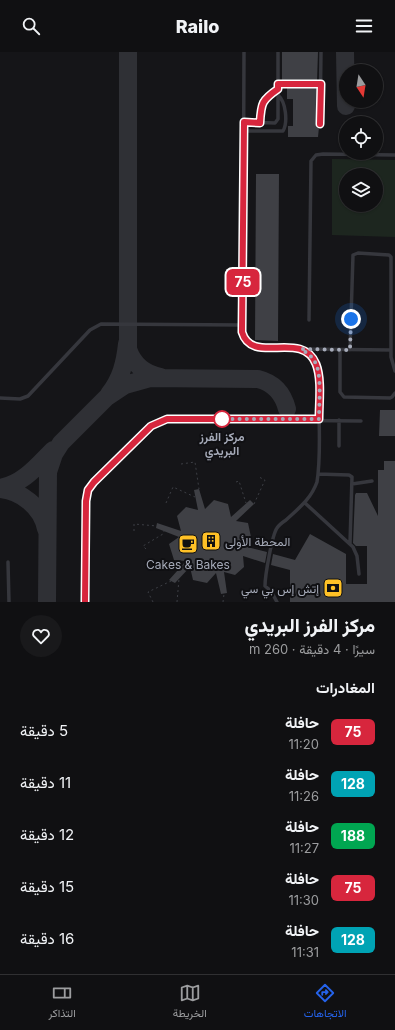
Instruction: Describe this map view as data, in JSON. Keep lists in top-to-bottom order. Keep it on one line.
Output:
{"places":{"other":["مركز الفرز البريدي"],"building":["المحطة الأولى"],"cafe":["Cakes & Bakes"],"bank":["إتش إس بي سي"]},"lines":["bus line 75"],"north":"bottom","page":{"header":"Railo","on_map":"75","heading":[["مركز الفرز البريدي","سيرًا · 4 دقيقة · 260 m"],"المغادرات"],"list":[{"mark":"75","name":"حافلة","note":"11:20","value":"5 دقيقة"},{"mark":"128","name":"حافلة","note":"11:26","value":"11 دقيقة"},{"mark":"188","name":"حافلة","note":"11:27","value":"12 دقيقة"},{"mark":"75","name":"حافلة","note":"11:30","value":"15 دقيقة"},{"mark":"128","name":"حافلة","note":"11:31","value":"16 دقيقة"}],"tabs":["الاتجاهات","الخريطة","التذاكر"]}}
